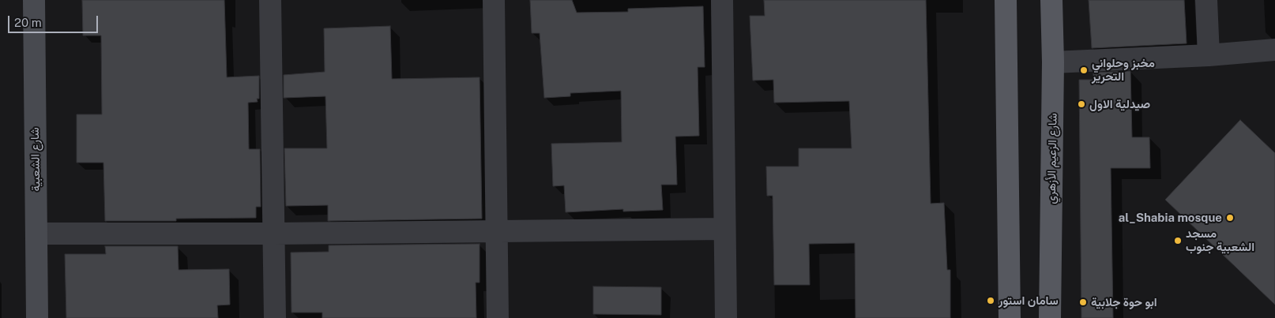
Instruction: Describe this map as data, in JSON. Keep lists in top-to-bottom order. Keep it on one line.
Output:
{"streets":{"main road":["شارع الزعيم الأزهري"],"street":["شارع الشعبية"]},"places":["مخبز وحلواني التحرير","صيدلية الاول","al_Shabia mosque","مسجد الشعبية جنوب","سامان استور","ابو حوة جلابية"],"scale_bar":"20 m"}
